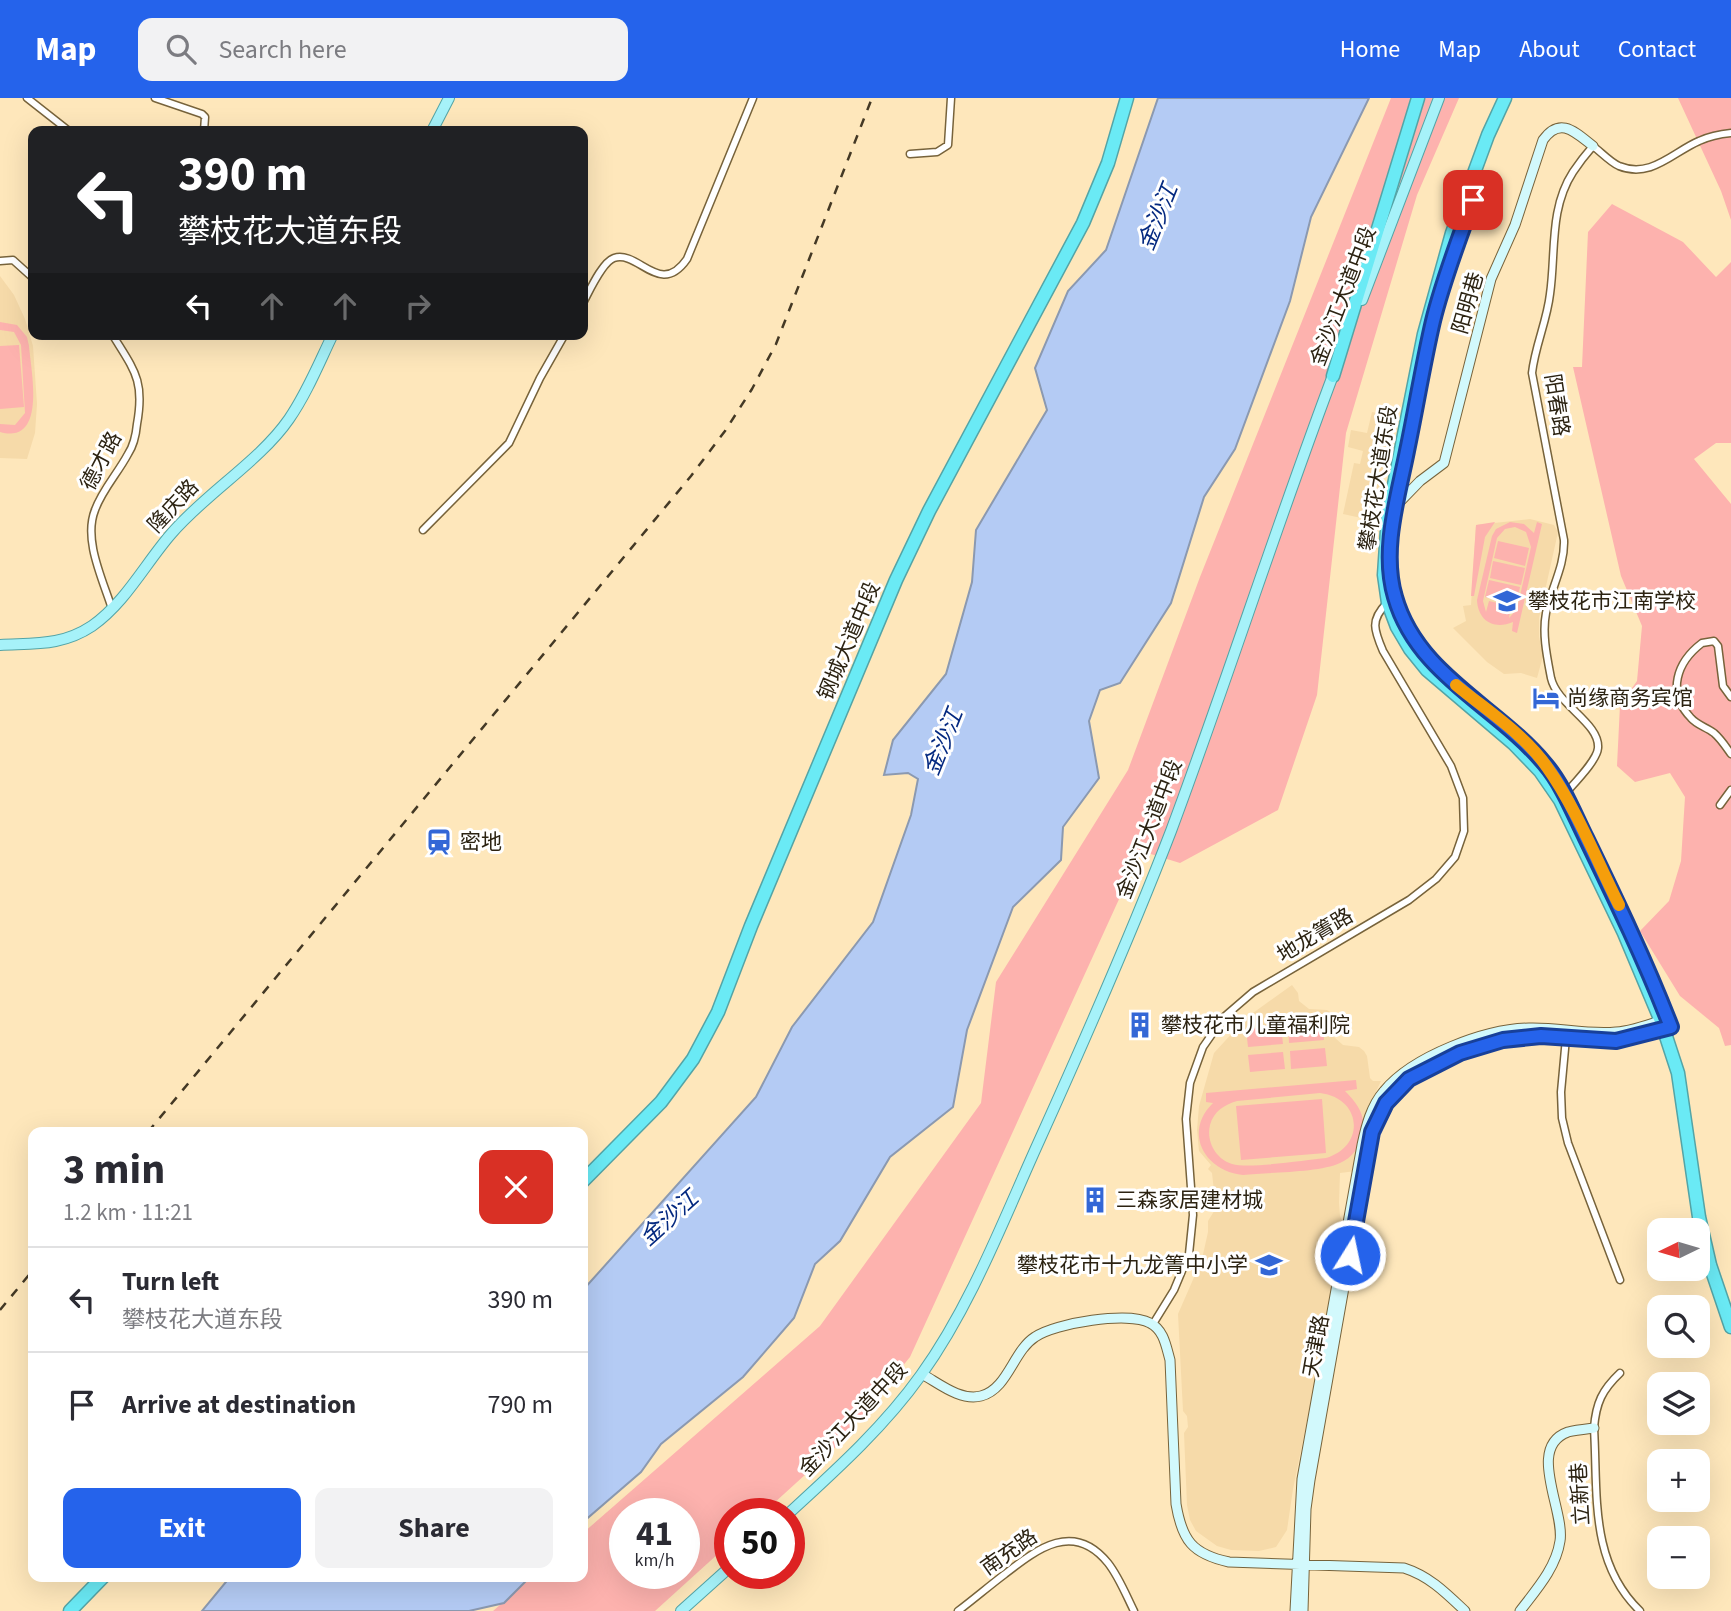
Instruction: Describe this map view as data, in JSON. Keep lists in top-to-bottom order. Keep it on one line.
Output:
{"streets":{"highway":["攀枝花大道东段","钢城大道中段"],"main road":["金沙江大道中段","阳明巷","隆庆路","天津路"],"street":["阳春路","德才路","地龙箐路","立新巷","南充路"]},"crossings":[["阳明巷","阳春路"],["阳明巷","攀枝花大道东段"],["阳春路","攀枝花大道东段"],["德才路","隆庆路"],["攀枝花大道东段","地龙箐路"],["攀枝花大道东段","天津路"]],"water":["金沙江"],"places":{"school or university":["攀枝花市江南学校","攀枝花市十九龙箐中小学"],"hotel":["尚缘商务宾馆"],"station":["密地"],"building":["攀枝花市儿童福利院","三森家居建材城"]},"north":"left","page":{"header":"Map","search":"Search here","nav":["Home","Map","About","Contact"],"turn":["390 m","攀枝花大道东段"],"heading":["3 min","1.2 km · 11:21"],"map_buttons":["+","−"],"list":[{"name":"Turn left","note":"攀枝花大道东段","value":"390 m"},{"name":"Arrive at destination","value":"790 m"}],"buttons":["Exit","Share"],"speed":"41 km/h","limit":"50"}}
